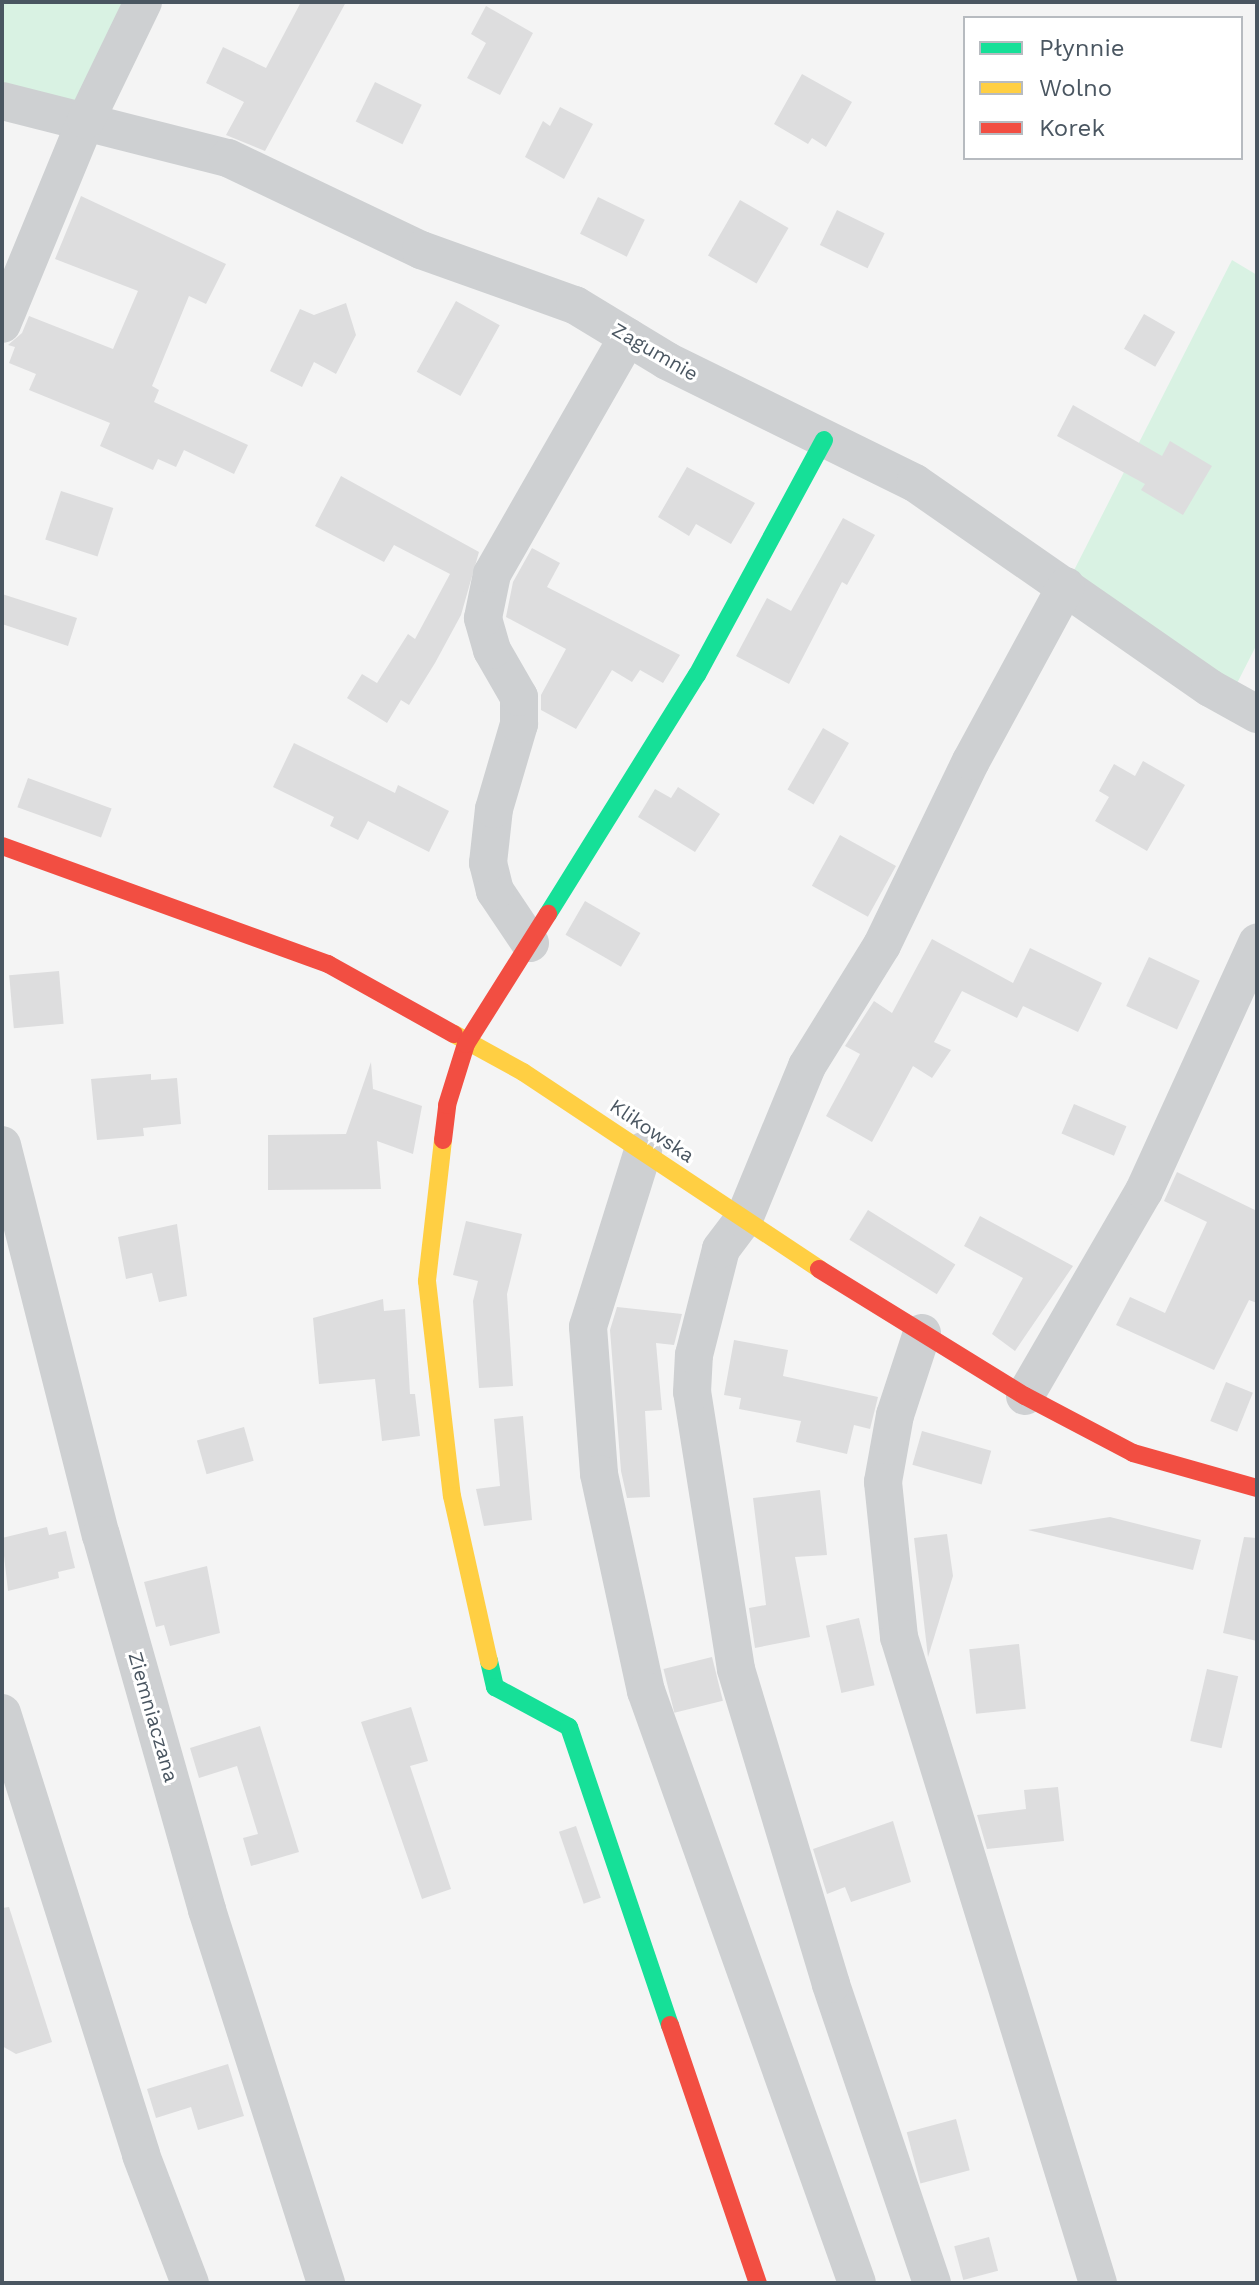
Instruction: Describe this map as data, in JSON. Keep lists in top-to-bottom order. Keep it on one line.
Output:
{"streets":{"street":["Zagumnie","Klikowska","Ziemniaczana"]},"legend":["Płynnie","Wolno","Korek"]}
